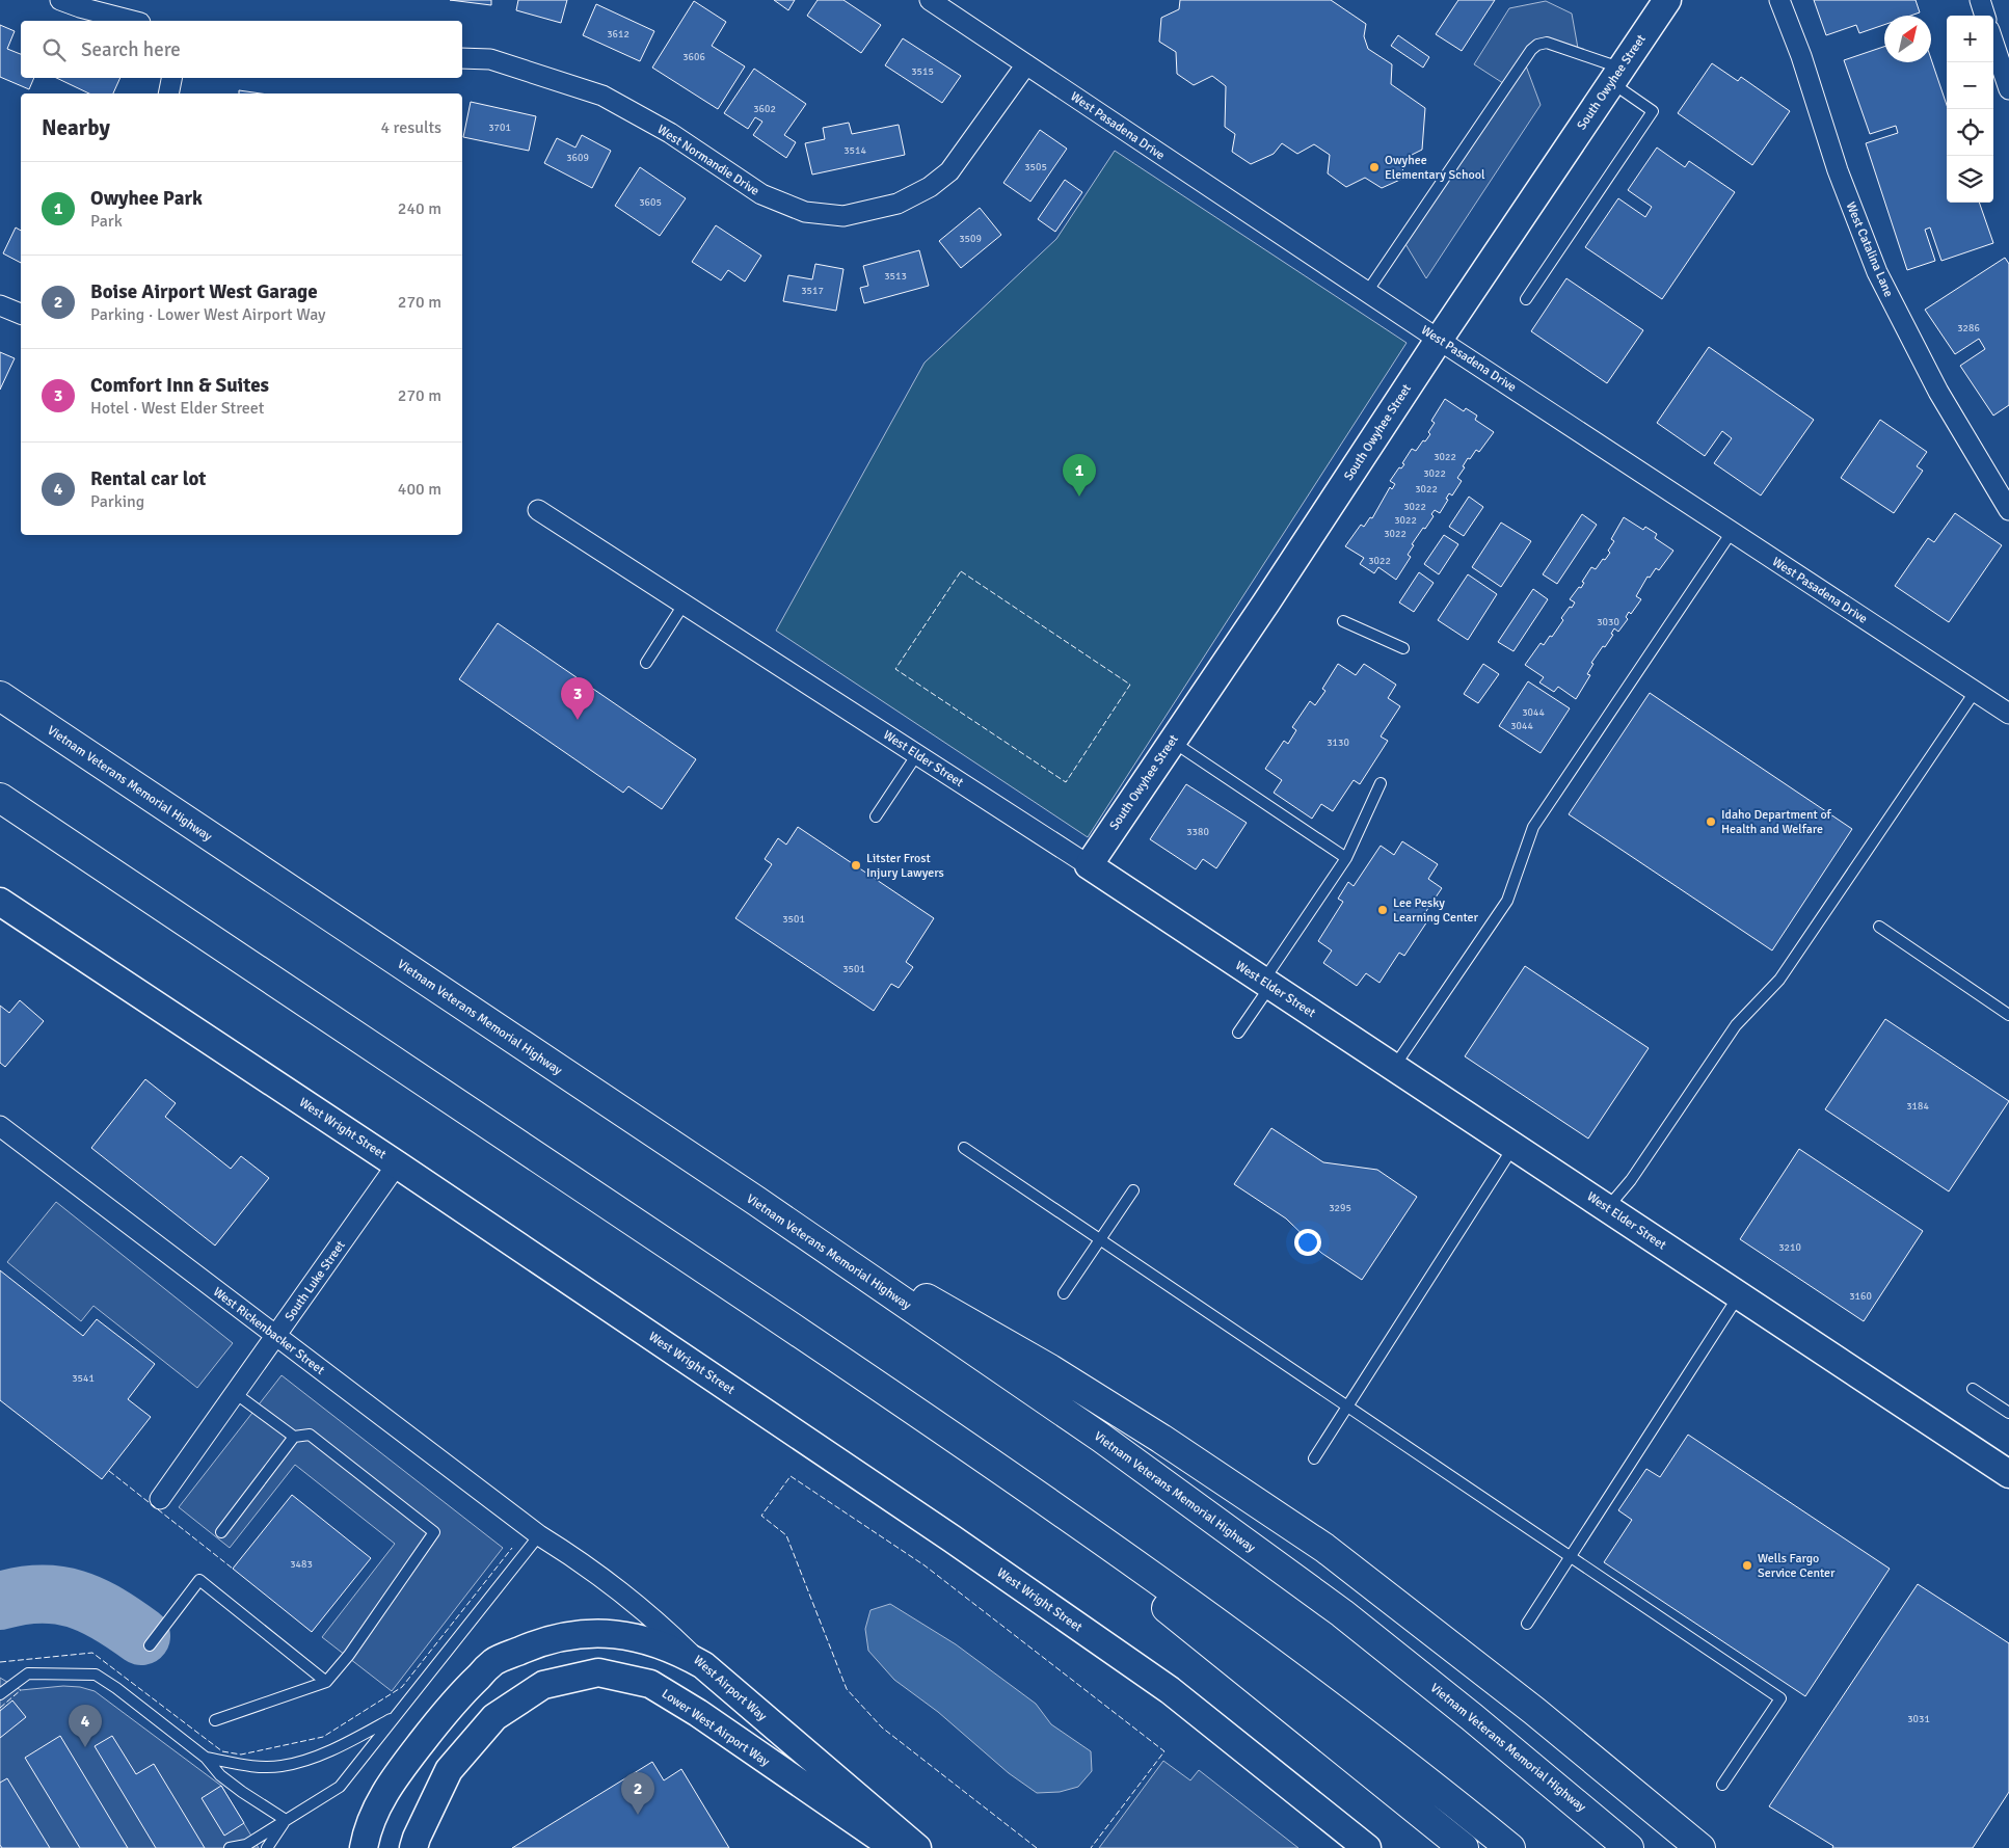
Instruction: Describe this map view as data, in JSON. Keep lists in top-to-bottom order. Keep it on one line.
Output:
{"streets":{"highway":["Vietnam Veterans Memorial Highway"],"street":["South Owyhee Street","West Pasadena Drive","West Normandie Drive","West Catalina Lane","West Elder Street","West Wright Street","South Luke Street","West Rickenbacker Street","West Airport Way","Lower West Airport Way"]},"crossings":[["South Owyhee Street","West Pasadena Drive"],["South Owyhee Street","West Elder Street"],["West Pasadena Drive","West Normandie Drive"],["West Wright Street","South Luke Street"],["South Luke Street","West Rickenbacker Street"],["West Rickenbacker Street","West Airport Way"]],"places":["Owyhee Elementary School","Idaho Department of Health and Welfare","Litster Frost Injury Lawyers","Lee Pesky Learning Center","Wells Fargo Service Center"],"house_numbers":["3612","3606","3515","3602","3701","3514","3609","3505","3605","3509","3513","3517","3286","3022","3022","3022","3022","3022","3022","3022","3030","3044","3044","3130","3380","3501","3501","3184","3295","3210","3160","3541","3483","3031"],"north":"top right","page":{"map_buttons":["+","−"],"search":"Search here","heading":["Nearby","4 results"],"list":[{"mark":"1","name":"Owyhee Park","note":"Park","value":"240 m"},{"mark":"2","name":"Boise Airport West Garage","note":"Parking · Lower West Airport Way","value":"270 m"},{"mark":"3","name":"Comfort Inn & Suites","note":"Hotel · West Elder Street","value":"270 m"},{"mark":"4","name":"Rental car lot","note":"Parking","value":"400 m"}],"pins":["1","3","4","2"]}}
